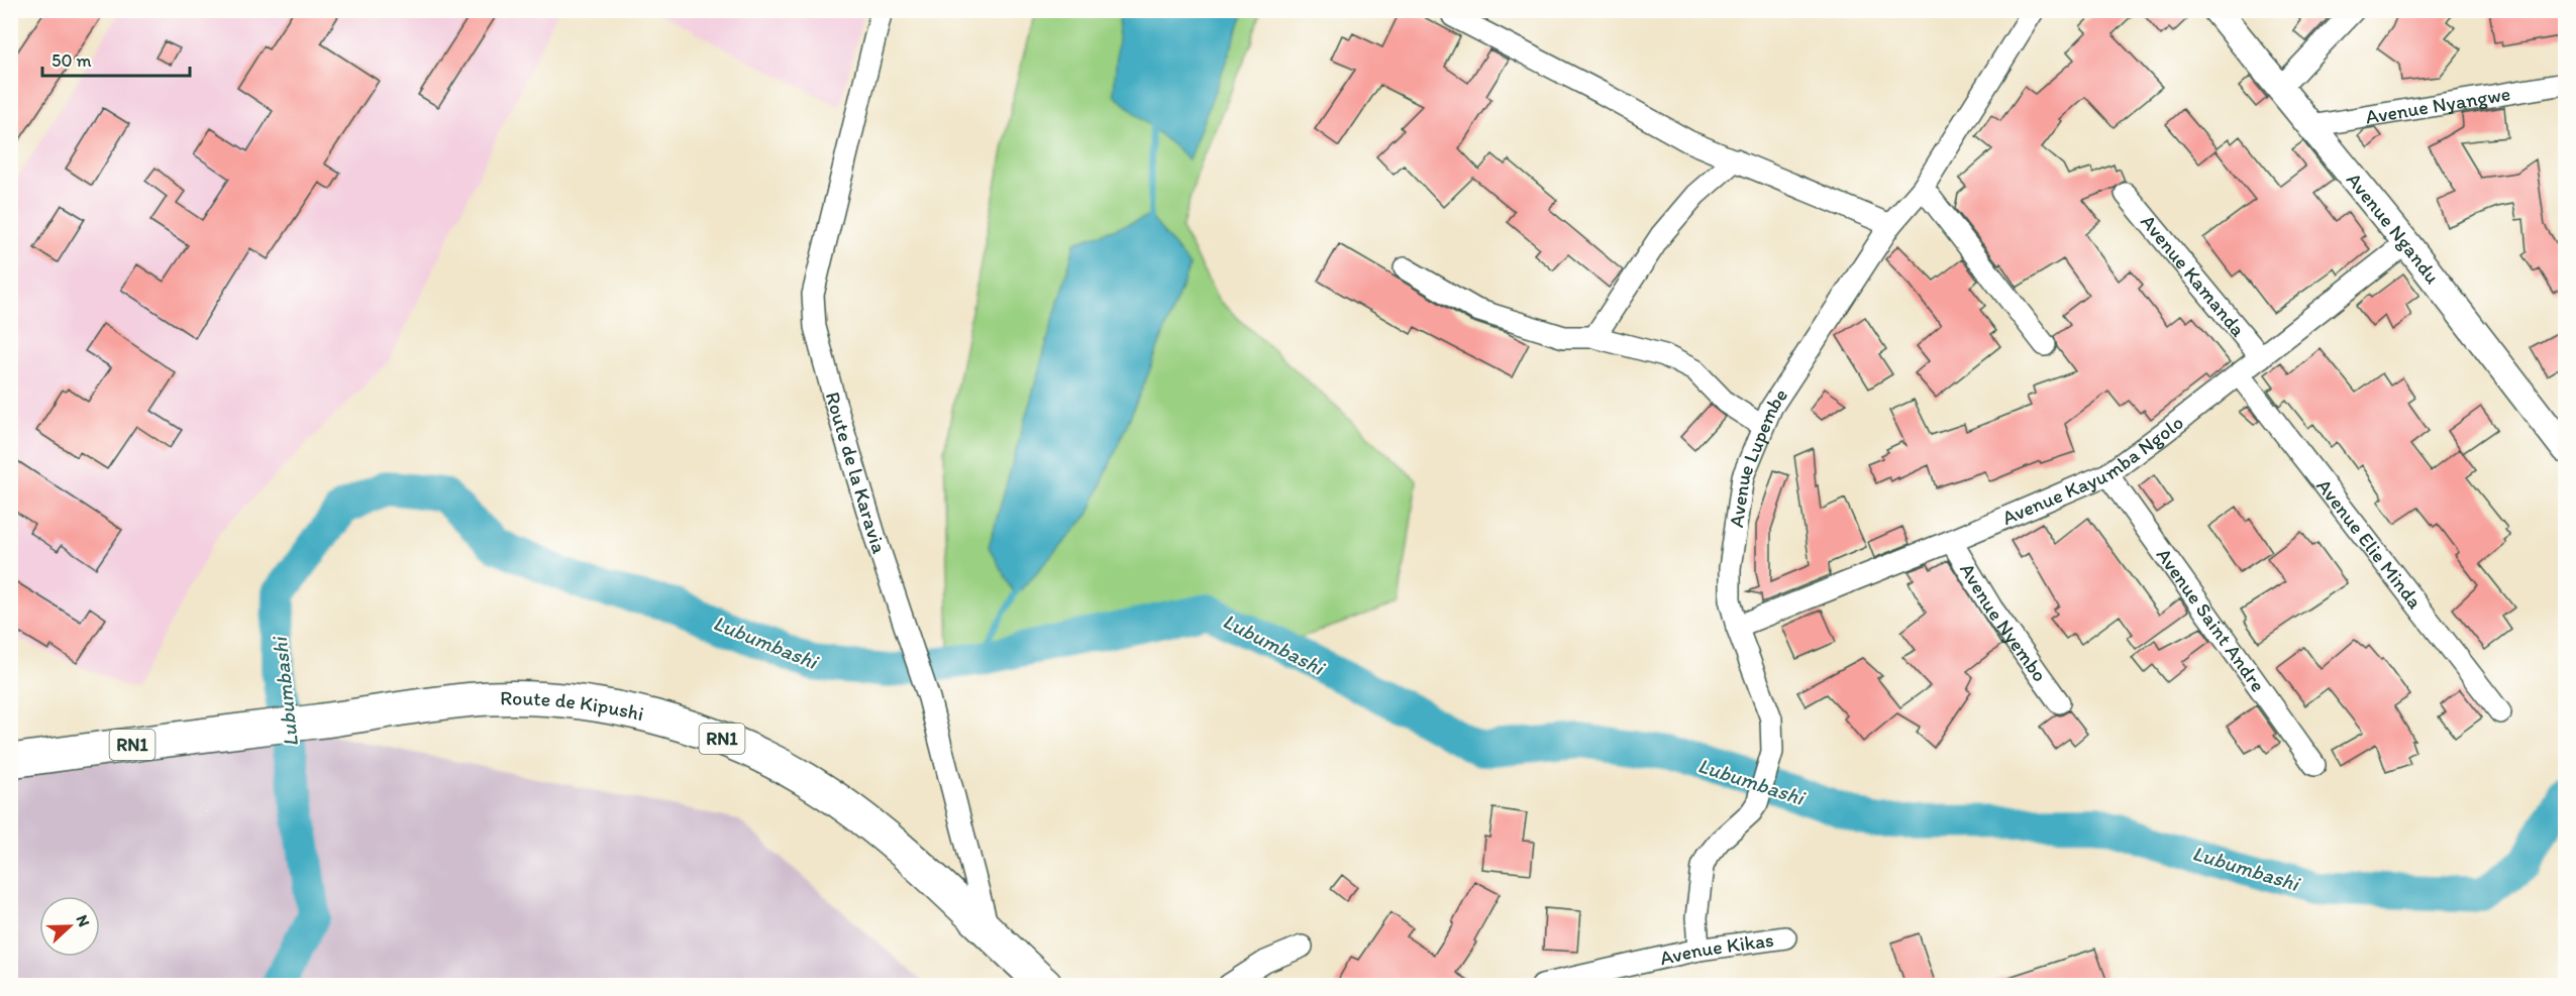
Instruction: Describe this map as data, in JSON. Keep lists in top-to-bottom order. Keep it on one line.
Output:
{"streets":{"highway":["Route de Kipushi","RN1"],"street":["Avenue Nyangwe","Avenue Ngandu","Avenue Kamanda","Avenue Lupembe","Avenue Kayumba Ngolo","Route de la Karavia","Avenue Elie Minda","Avenue Saint Andre","Avenue Nyembo","Avenue Kikas"]},"crossings":[["Avenue Nyangwe","Avenue Ngandu"],["Avenue Ngandu","Avenue Kayumba Ngolo"],["Avenue Kamanda","Avenue Kayumba Ngolo"],["Avenue Lupembe","Avenue Kayumba Ngolo"],["Avenue Lupembe","Avenue Kikas"],["Avenue Kayumba Ngolo","Avenue Elie Minda"],["Avenue Kayumba Ngolo","Avenue Saint Andre"],["Avenue Kayumba Ngolo","Avenue Nyembo"],["Route de la Karavia","Route de Kipushi"]],"water":["Lubumbashi"],"scale_bar":"50 m","north":"right"}
